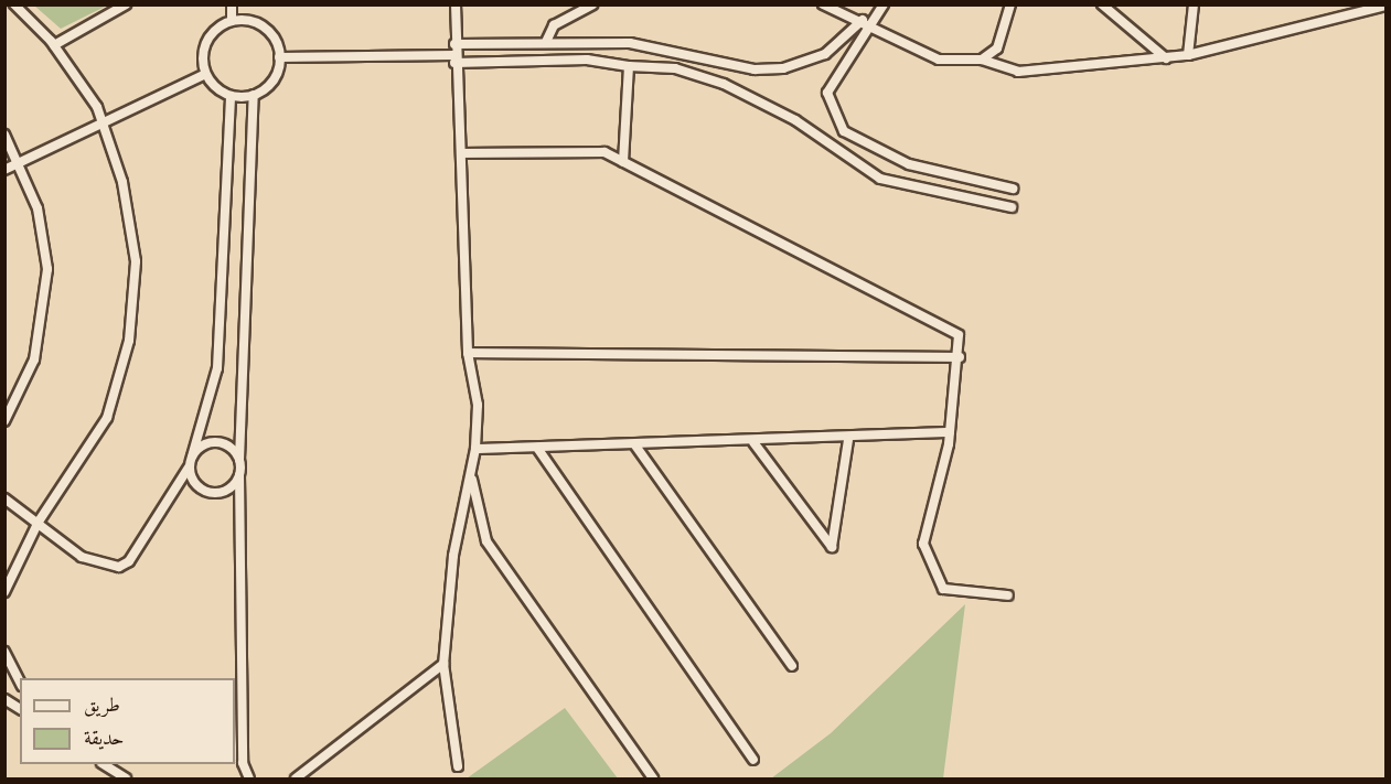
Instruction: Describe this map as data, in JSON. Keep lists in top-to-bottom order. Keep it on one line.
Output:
{"legend":["طريق","حديقة"]}
